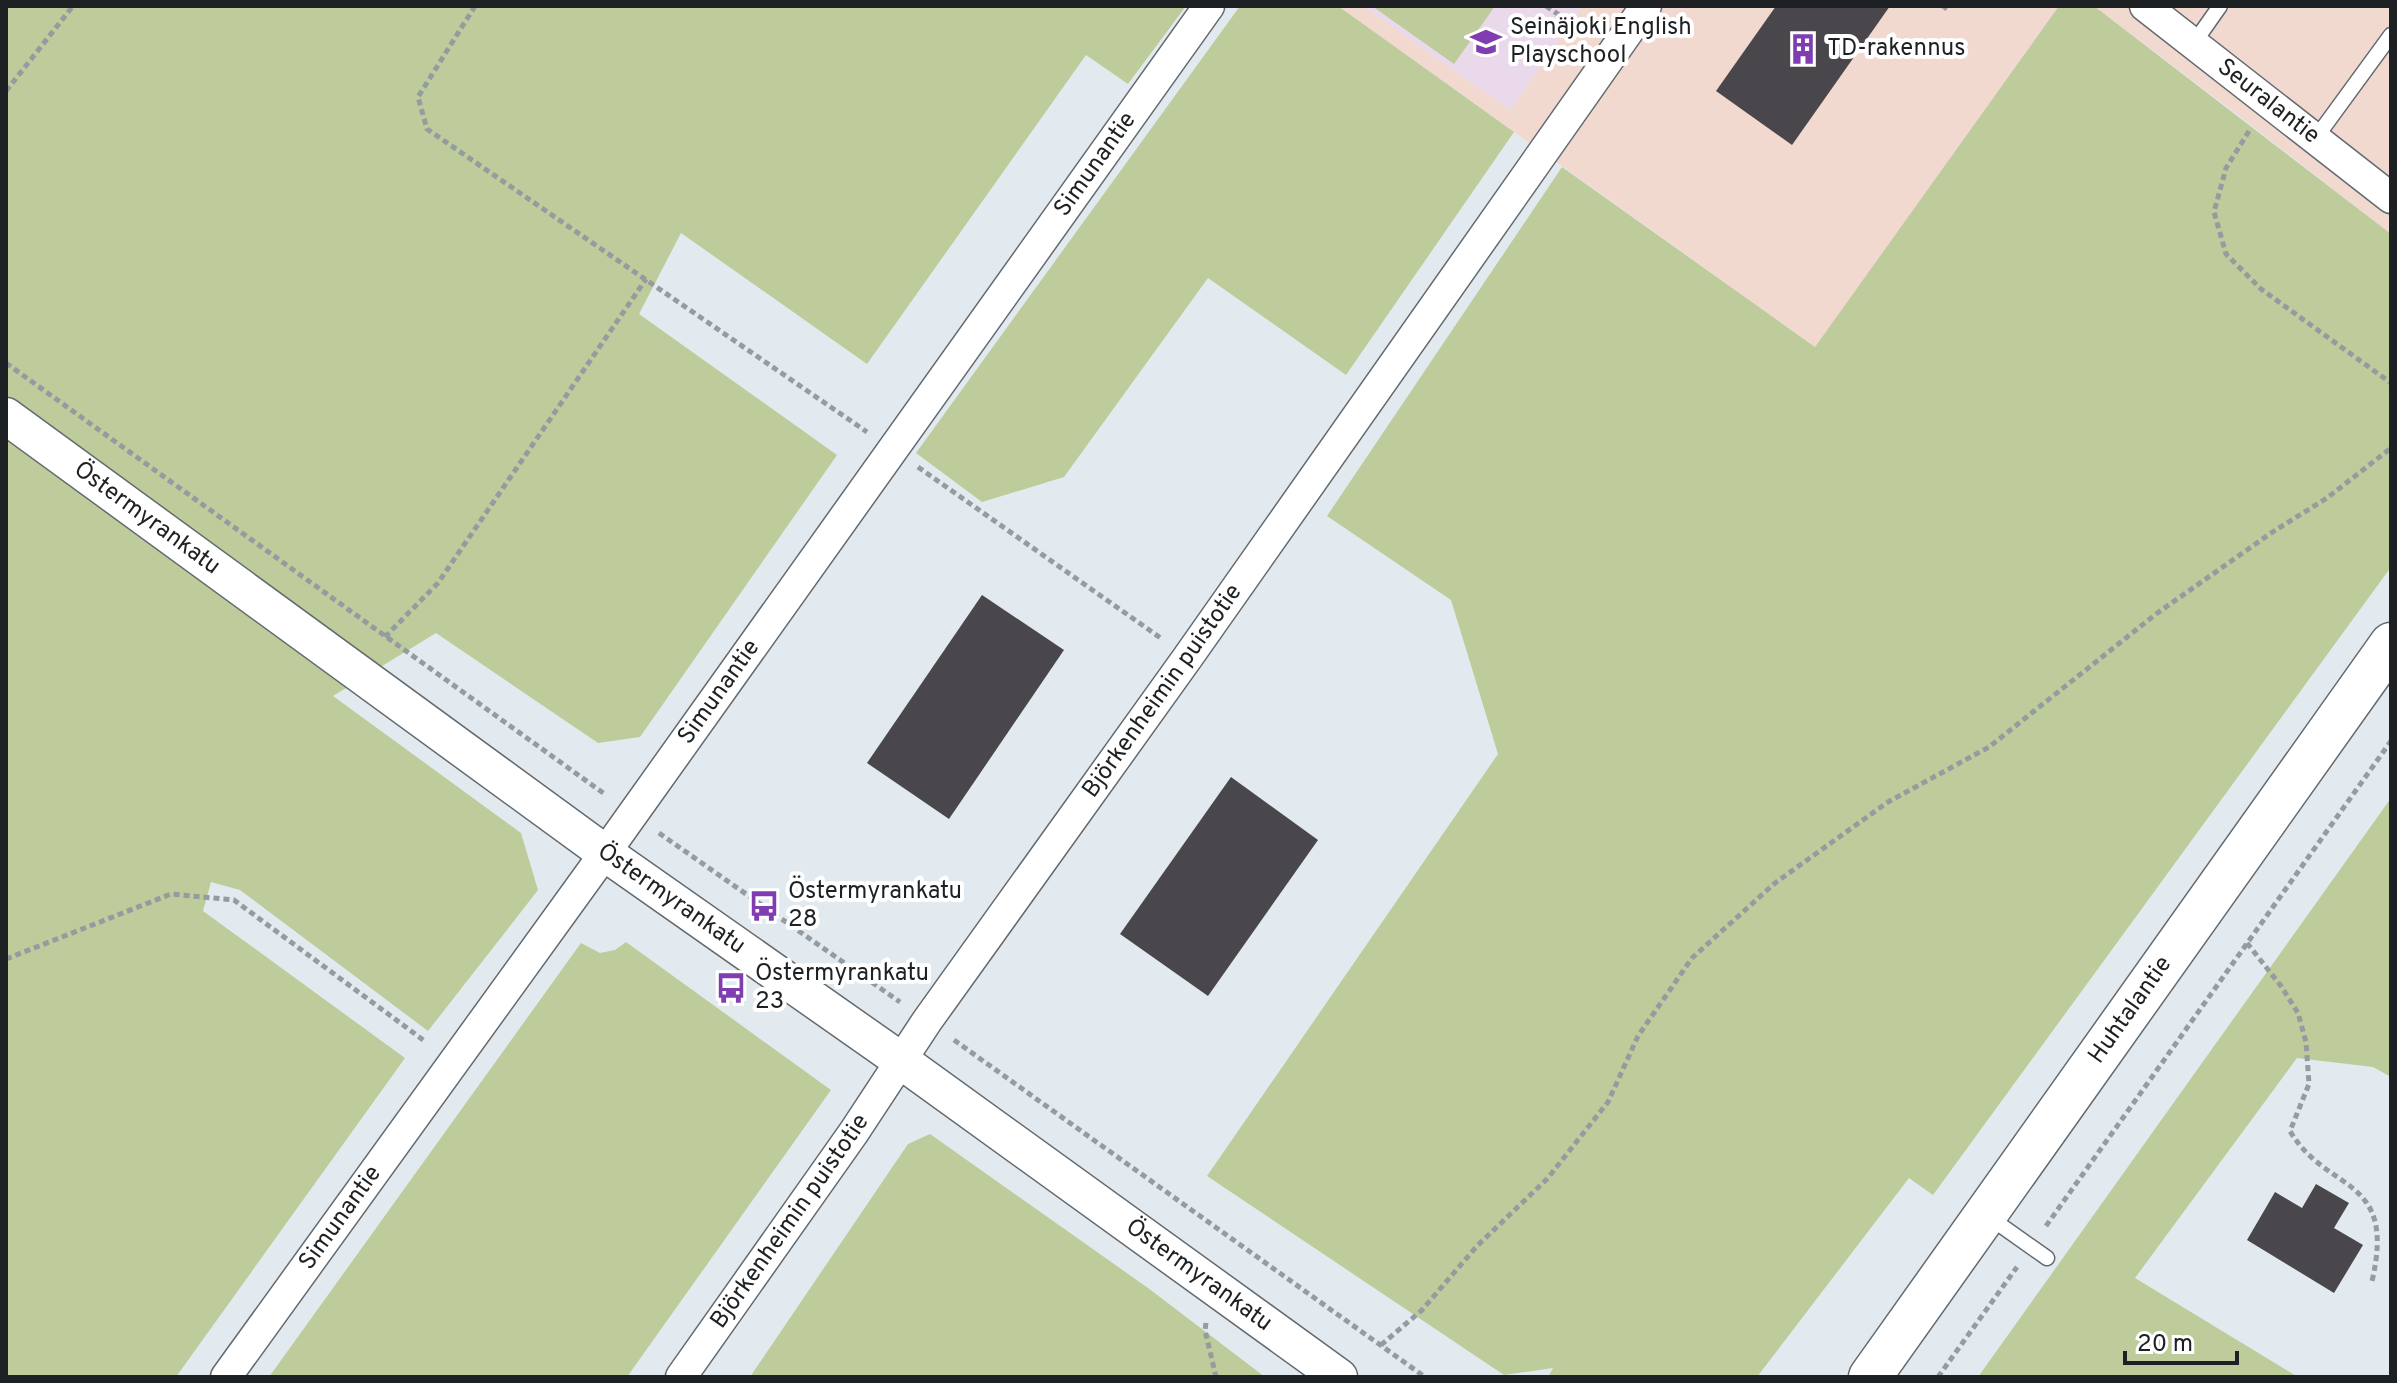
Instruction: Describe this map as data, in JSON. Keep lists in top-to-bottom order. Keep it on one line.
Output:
{"streets":{"main road":["Huhtalantie"],"street":["Seuralantie","Simunantie","Östermyrankatu","Björkenheimin puistotie"]},"crossings":[["Simunantie","Östermyrankatu"],["Östermyrankatu","Björkenheimin puistotie"]],"places":{"school or university":["Seinäjoki English Playschool"],"building":["TD-rakennus"],"bus stop":["Östermyrankatu 28","Östermyrankatu 23"]},"scale_bar":"20 m"}
